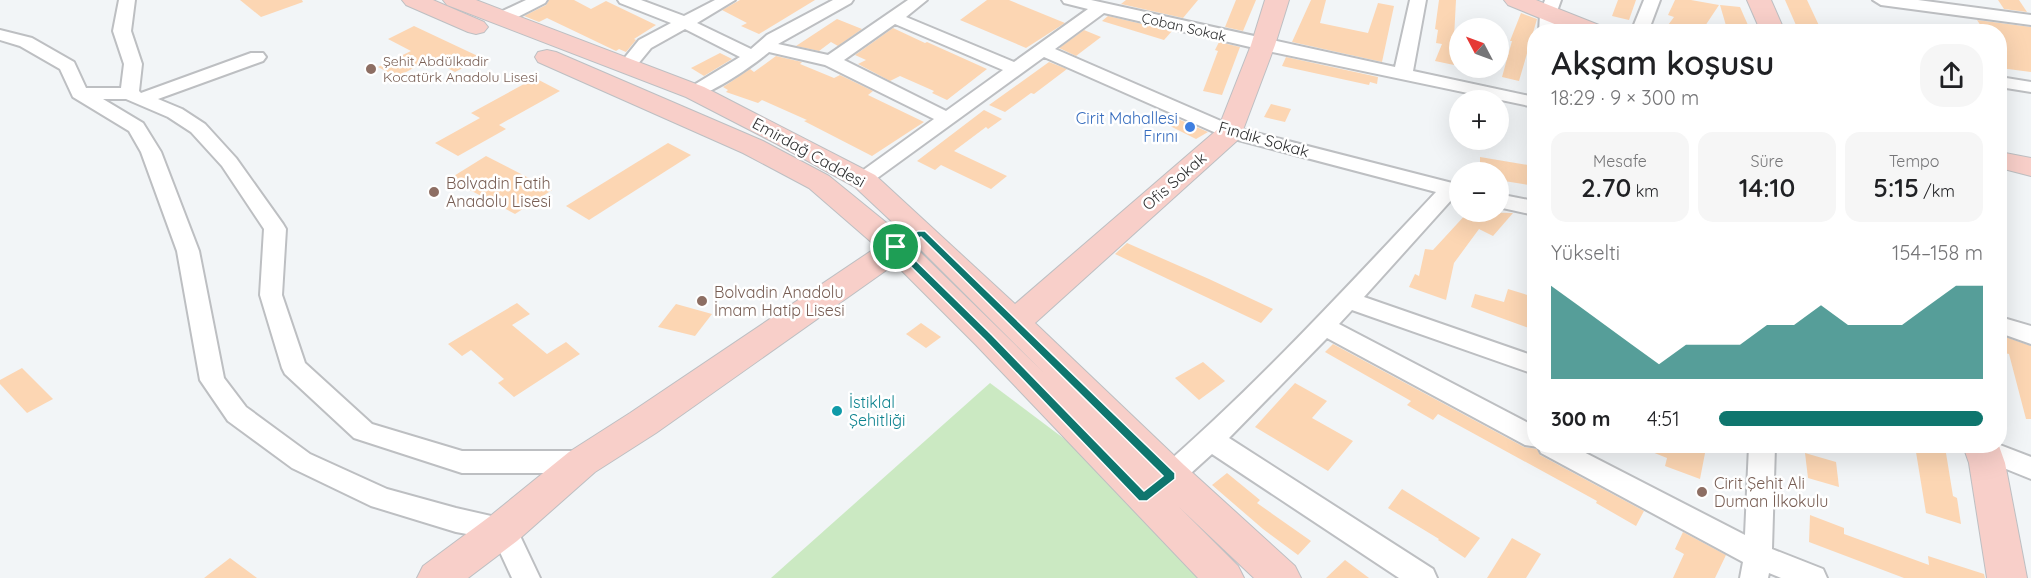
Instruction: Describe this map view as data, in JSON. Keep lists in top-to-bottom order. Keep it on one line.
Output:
{"streets":{"main road":["Emirdağ Caddesi","Ofis Sokak"],"street":["Çoban Sokak","Fındık Sokak"]},"crossings":[["Çoban Sokak","Ofis Sokak"],["Fındık Sokak","Ofis Sokak"],["Emirdağ Caddesi","Ofis Sokak"]],"places":["Şehit Abdülkadir Kocatürk Anadolu Lisesi","Cirit Mahallesi Fırını","Bolvadin Fatih Anadolu Lisesi","Bolvadin Anadolu İmam Hatip Lisesi","İstiklal Şehitliği","Cirit Şehit Ali Duman İlkokulu"],"north":"top left","page":{"map_buttons":["+","−"],"heading":["Akşam koşusu","18:29 · 9 × 300 m"],"stats":[["Mesafe","2.70 km"],["Süre","14:10"],["Tempo","5:15 /km"]],"chart":["Yükselti","154–158 m"],"list":[{"name":"300 m","note":"4:51"}]}}
